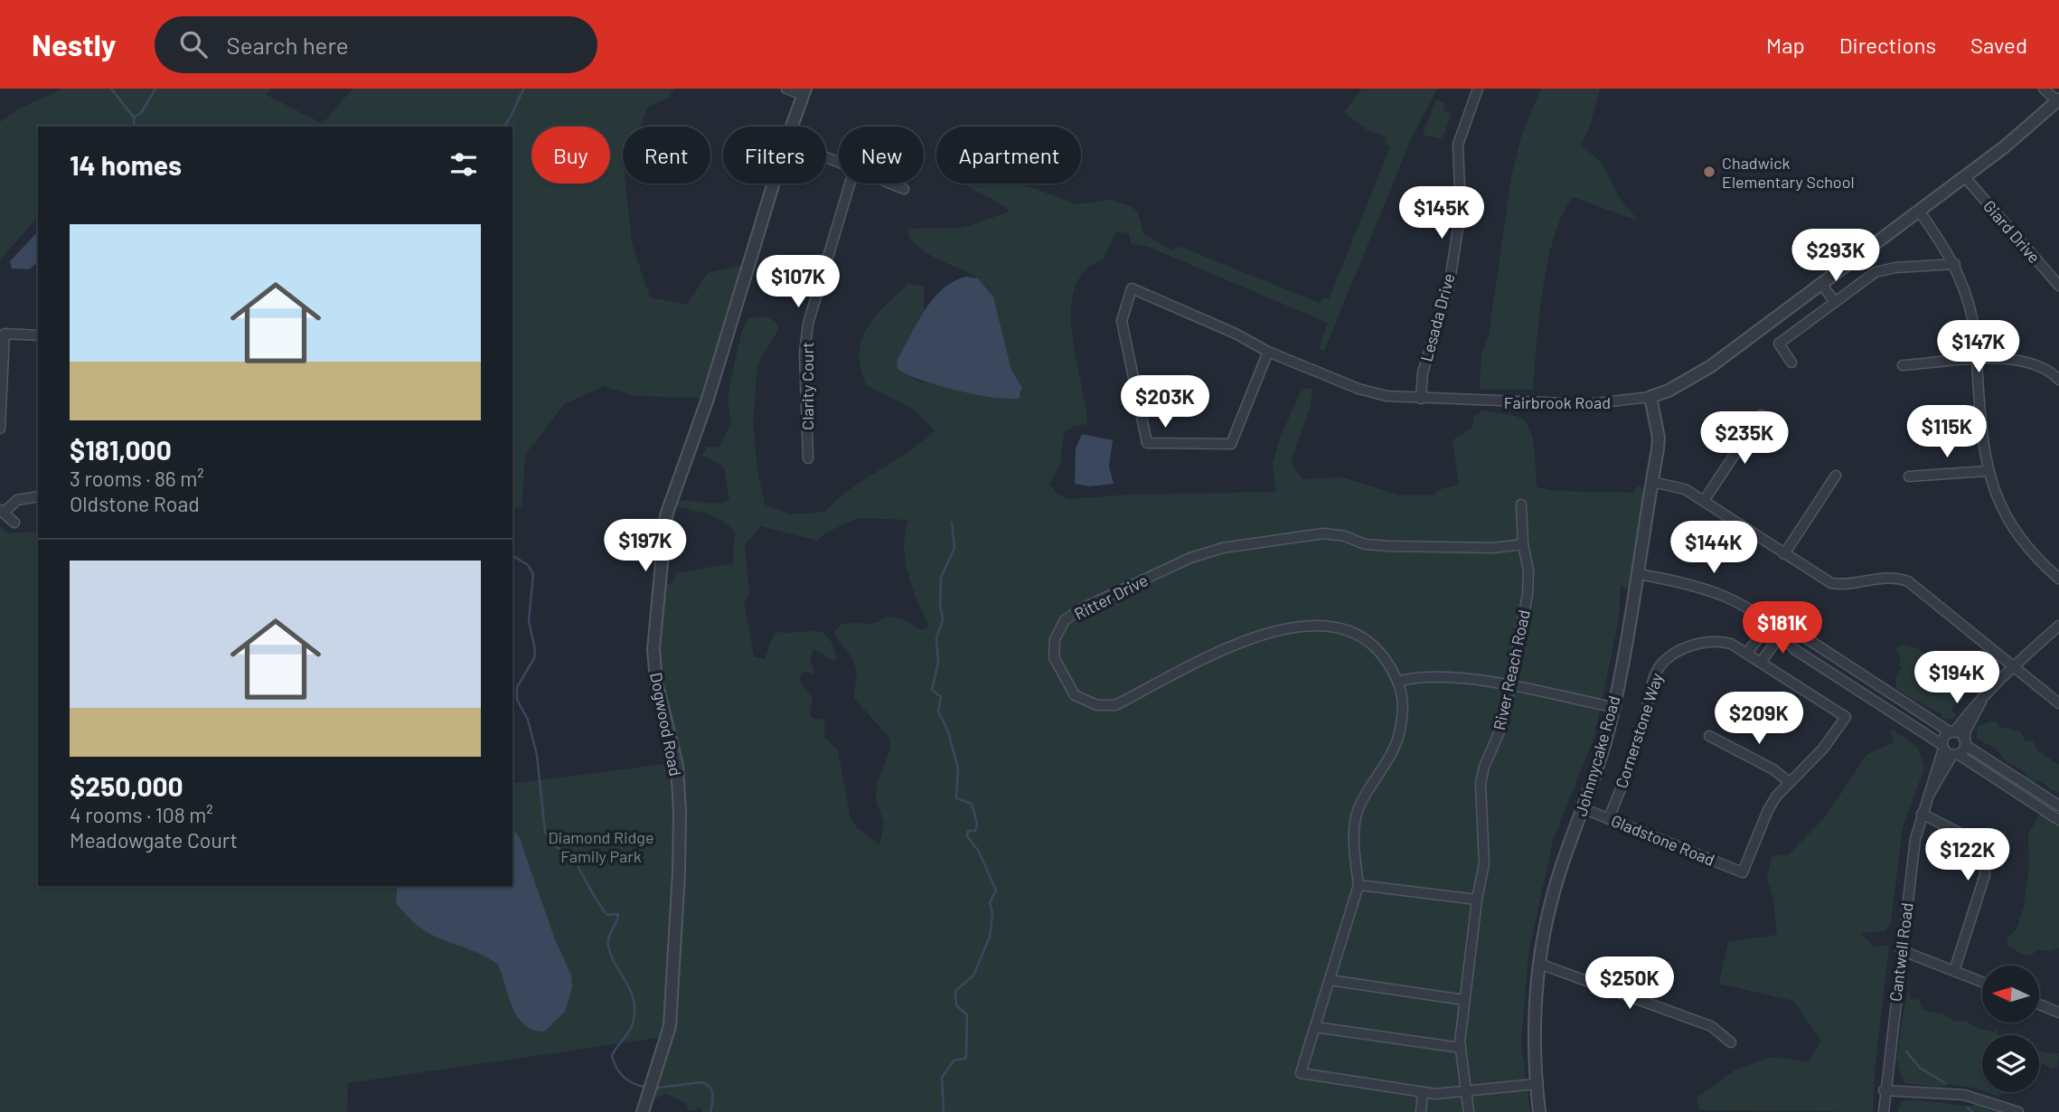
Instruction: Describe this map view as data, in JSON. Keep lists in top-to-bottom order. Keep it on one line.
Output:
{"streets":{"street":["Giard Drive","Lesada Drive","Clarity Court","Fairbrook Road","Ritter Drive","River Reach Road","Dogwood Road","Cornerstone Way","Johnnycake Road","Gladstone Road","Cantwell Road"]},"crossings":[["Giard Drive","Fairbrook Road"],["Lesada Drive","Fairbrook Road"],["Fairbrook Road","Johnnycake Road"],["Ritter Drive","River Reach Road"],["Cornerstone Way","Gladstone Road"],["Johnnycake Road","Gladstone Road"]],"parks":["Diamond Ridge Family Park"],"places":["Chadwick Elementary School"],"north":"left","page":{"header":"Nestly","search":"Search here","nav":["Map","Directions","Saved"],"chip":["Buy","Rent","Filters","New","Apartment"],"heading":"14 homes","price":["$145K","$293K","$107K","$147K","$203K","$115K","$235K","$197K","$144K","$181K","$194K","$209K","$122K","$250K"],"list":[{"name":"$181,000","note":"3 rooms · 86 m² · Oldstone Road"},{"name":"$250,000","note":"4 rooms · 108 m² · Meadowgate Court"}]}}
